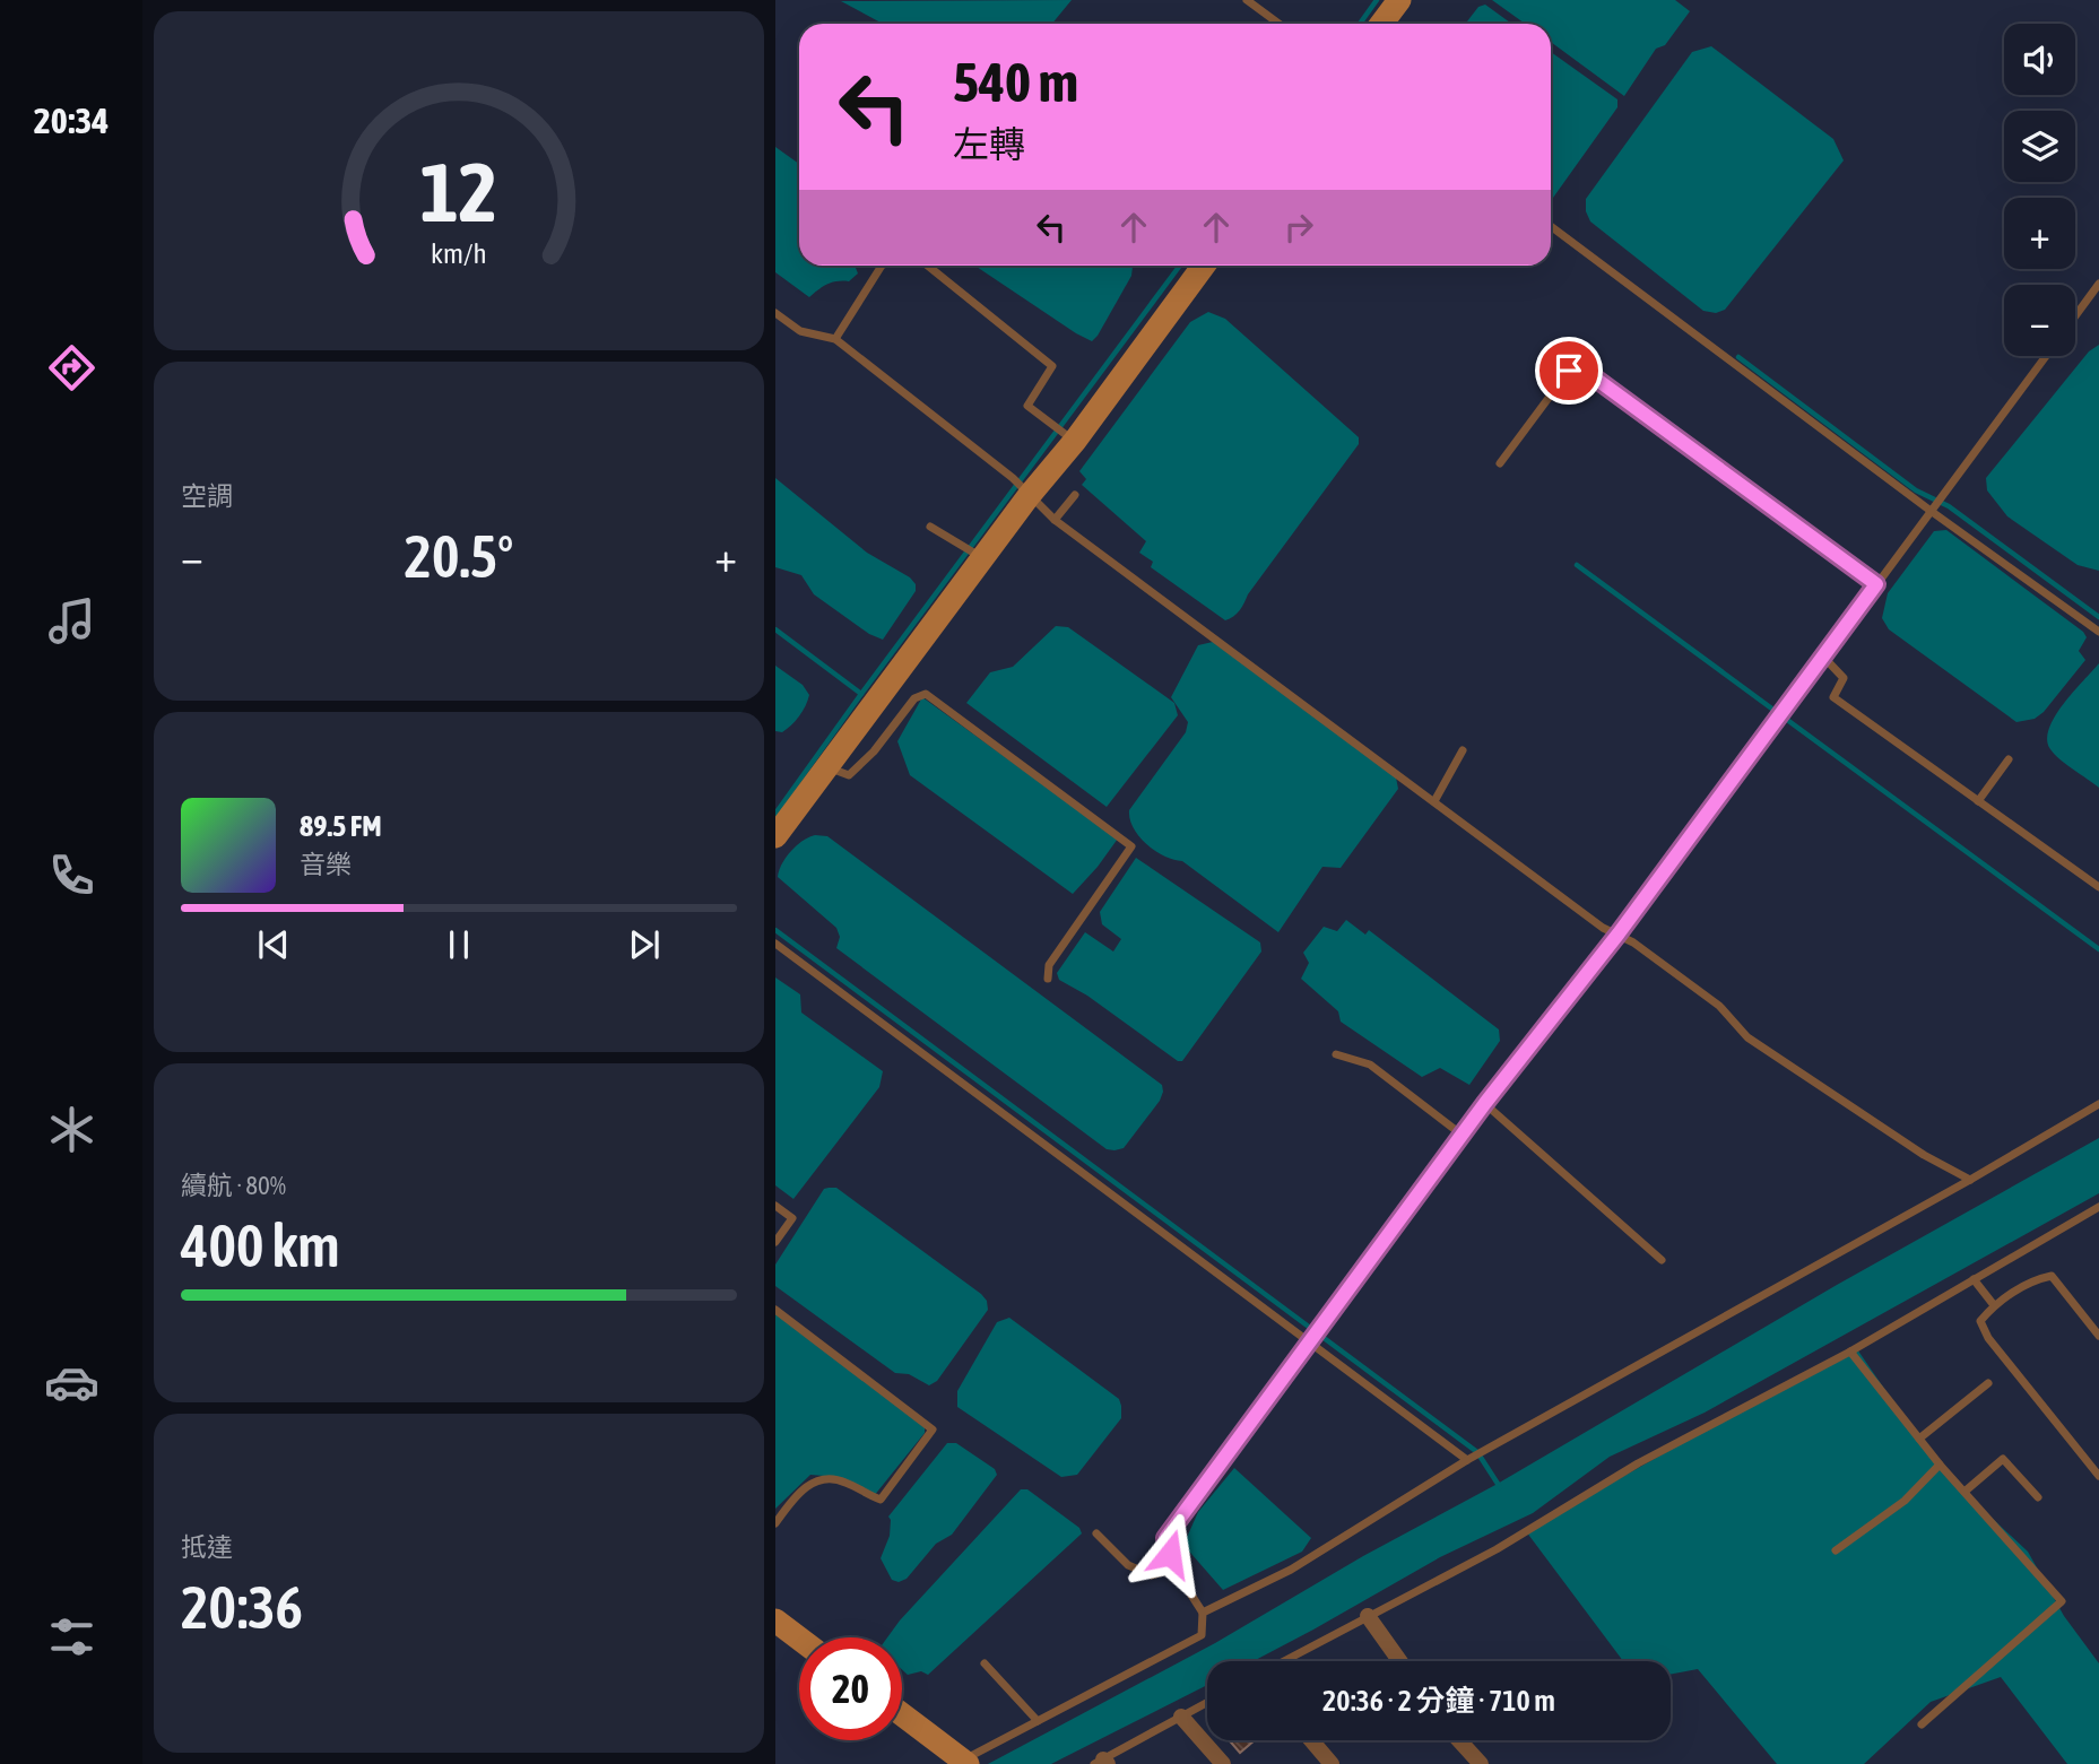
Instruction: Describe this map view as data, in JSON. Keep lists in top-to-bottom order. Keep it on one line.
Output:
{"page":{"tabs":"20:34","map_buttons":["+","−"],"turn":["540 m","左轉"],"tile":["空調",["續航 · 80%","400 km"],["抵達","20:36"]],"heat":["−","20.5°","+"],"song":["89.5 FM","音樂"],"limit":"20","trip":"20:36 · 2 分鐘 · 710 m","gauge":["12","km/h"]}}
